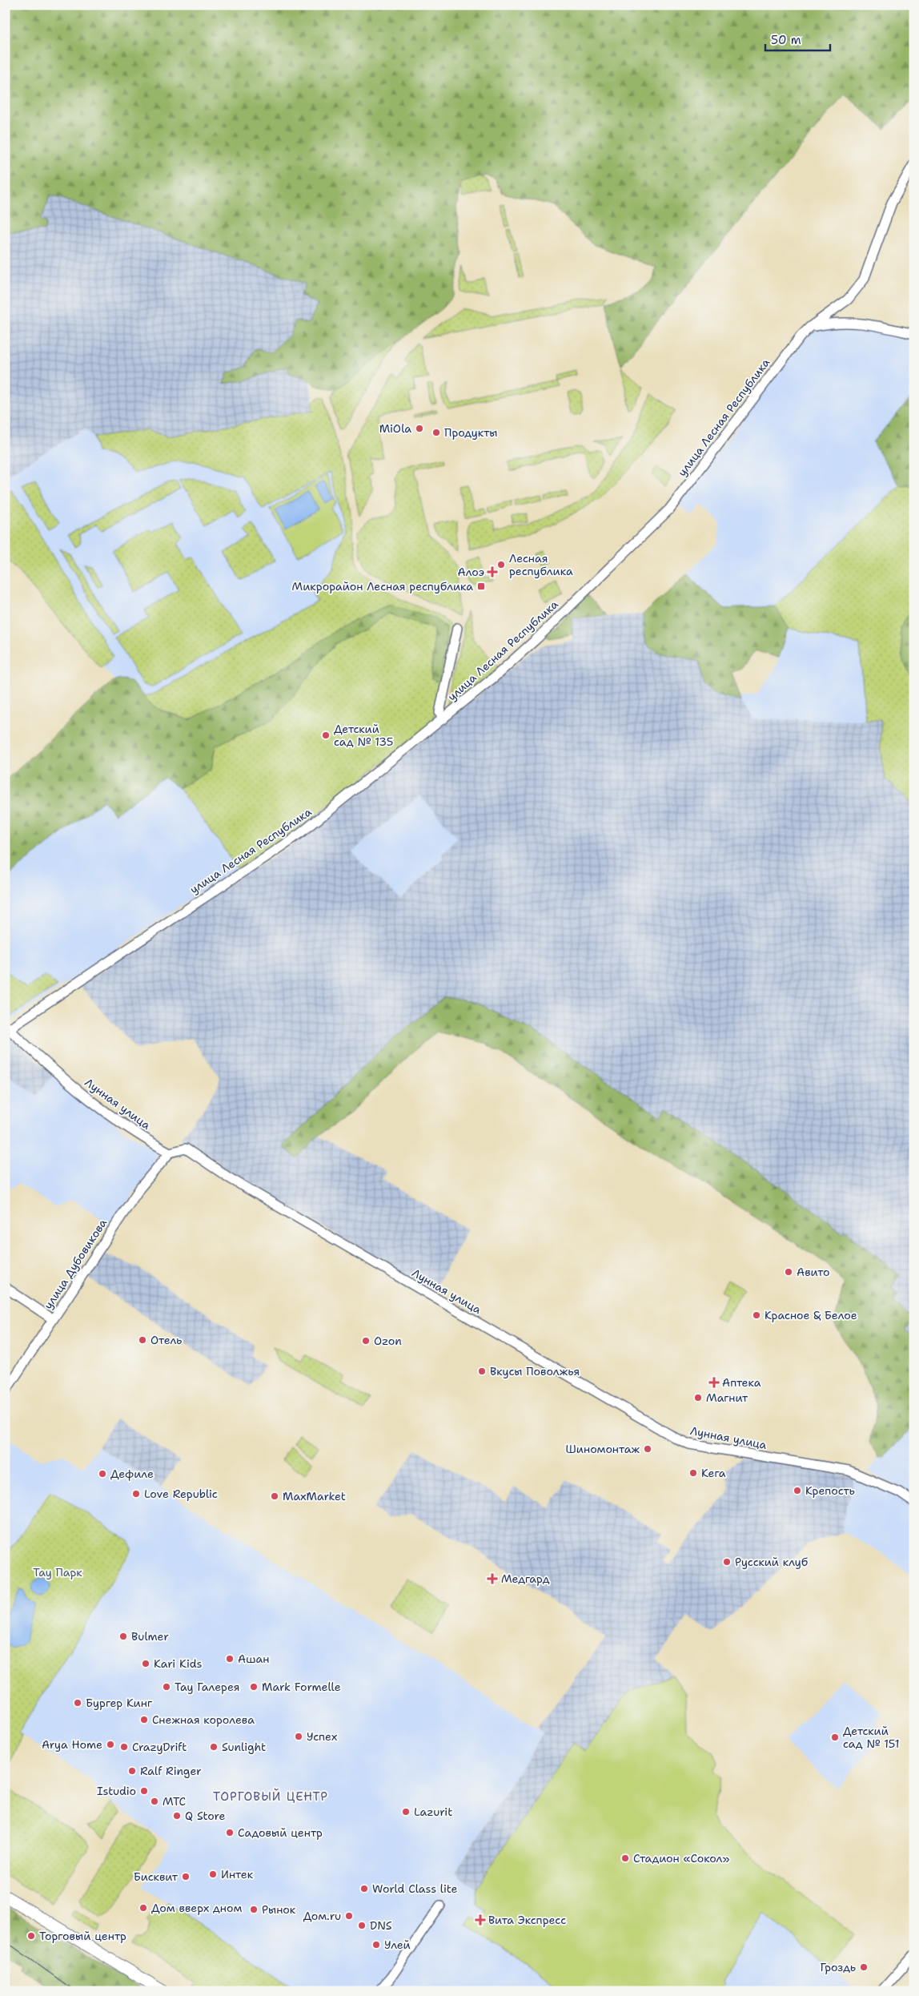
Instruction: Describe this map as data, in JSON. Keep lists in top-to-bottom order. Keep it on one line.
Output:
{"streets":{"street":["улица Лесная Республика","Лунная улица","улица Дубовикова"]},"crossings":[["улица Лесная Республика","Лунная улица"],["Лунная улица","улица Дубовикова"]],"districts":["ТОРГОВЫЙ ЦЕНТР"],"parks":["Тау Парк"],"places":{"other":["MiOla","Продукты","Лесная республика","Детский сад № 135","Авито","Красное & Белое","Отель","Ozon","Вкусы Поволжья","Магнит","Шиномонтаж","Кега","Дефиле","Крепость","Love Republic","MaxMarket","Русский клуб","Bulmer","Ашан","Kari Kids","Тау Галерея","Mark Formelle","Бургер Кинг","Снежная королева","Успех","Детский сад № 151","Arya Home","CrazyDrift","Sunlight","Ralf Ringer","Istudio","МТС","Lazurit","Q Store","Садовый центр","Стадион «Сокол»","Интек","Бисквит","World Class lite","Дом вверх дном","Рынок","Дом.ru","DNS","Торговый центр","Улей","Гроздь"],"health":["Алоэ","Аптека","Медгард","Вита Экспресс"],"transit":["Микрорайон Лесная республика"]},"scale_bar":"50 m"}
